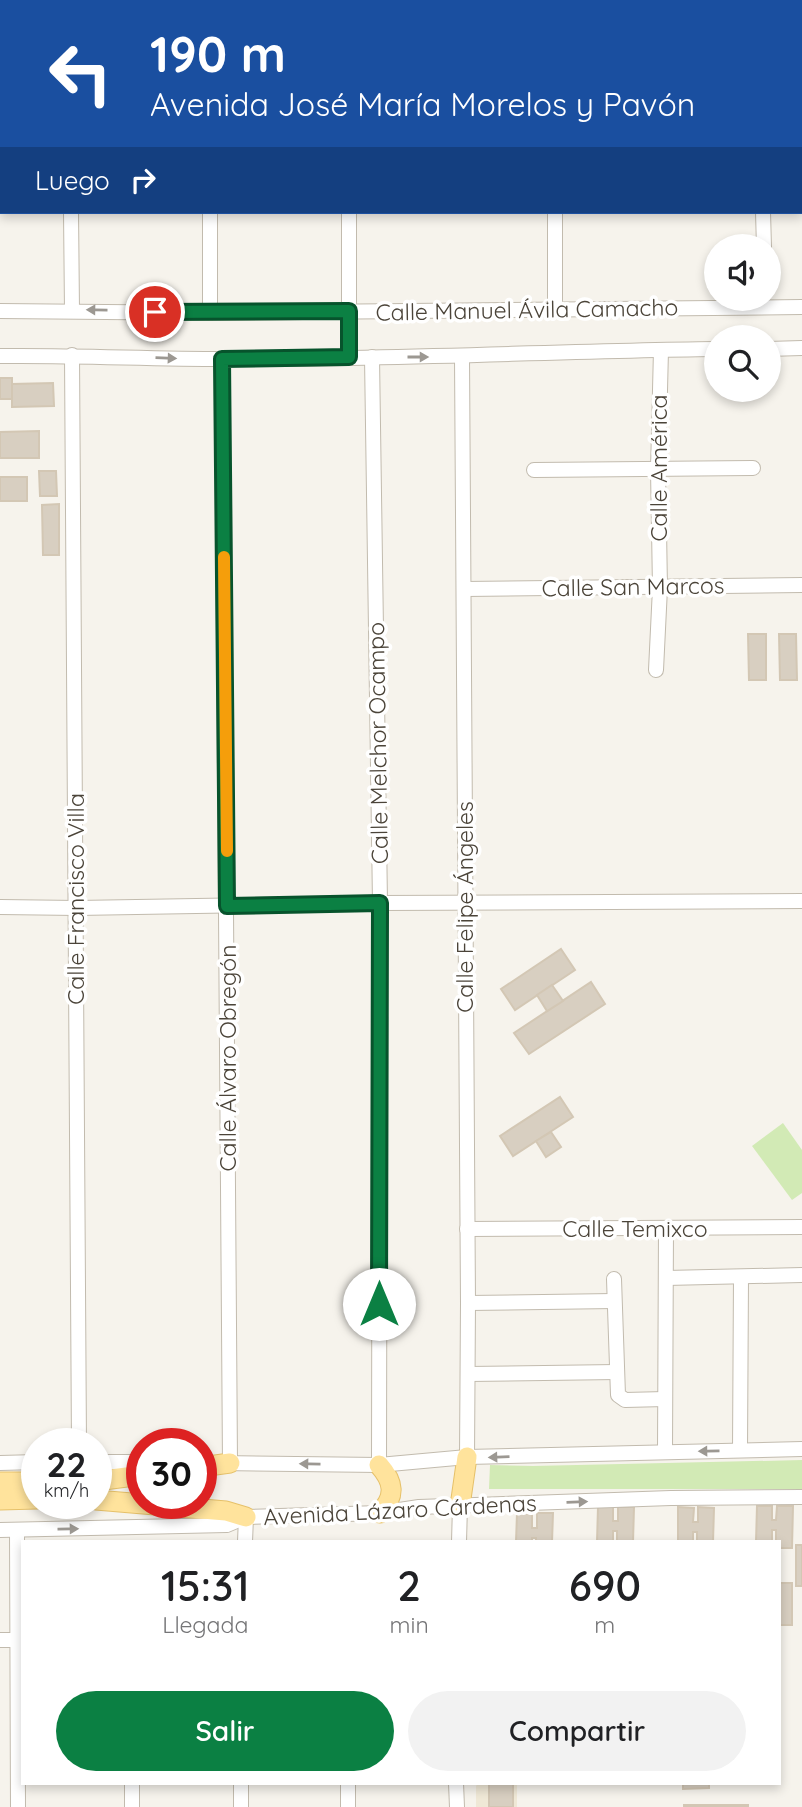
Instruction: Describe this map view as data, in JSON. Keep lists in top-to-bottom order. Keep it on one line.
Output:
{"streets":{"street":["Calle Manuel Ávila Camacho","Calle América","Calle San Marcos","Calle Melchor Ocampo","Calle Francisco Villa","Calle Felipe Ángeles","Calle Álvaro Obregón","Calle Temixco","Avenida Lázaro Cárdenas"]},"crossings":[["Calle Manuel Ávila Camacho","Calle América"],["Calle Manuel Ávila Camacho","Calle Melchor Ocampo"],["Calle Manuel Ávila Camacho","Calle Francisco Villa"],["Calle Manuel Ávila Camacho","Calle Felipe Ángeles"],["Calle Manuel Ávila Camacho","Calle Álvaro Obregón"],["Calle América","Calle San Marcos"],["Calle San Marcos","Calle Felipe Ángeles"],["Calle Melchor Ocampo","Avenida Lázaro Cárdenas"],["Calle Felipe Ángeles","Calle Temixco"],["Calle Felipe Ángeles","Avenida Lázaro Cárdenas"],["Calle Álvaro Obregón","Avenida Lázaro Cárdenas"]],"page":{"turn":["190 m","Avenida José María Morelos y Pavón"],"then":"Luego","speed":"22 km/h","limit":"30","eta":["15:31","Llegada","2","min","690","m"],"buttons":["Salir","Compartir"]}}
